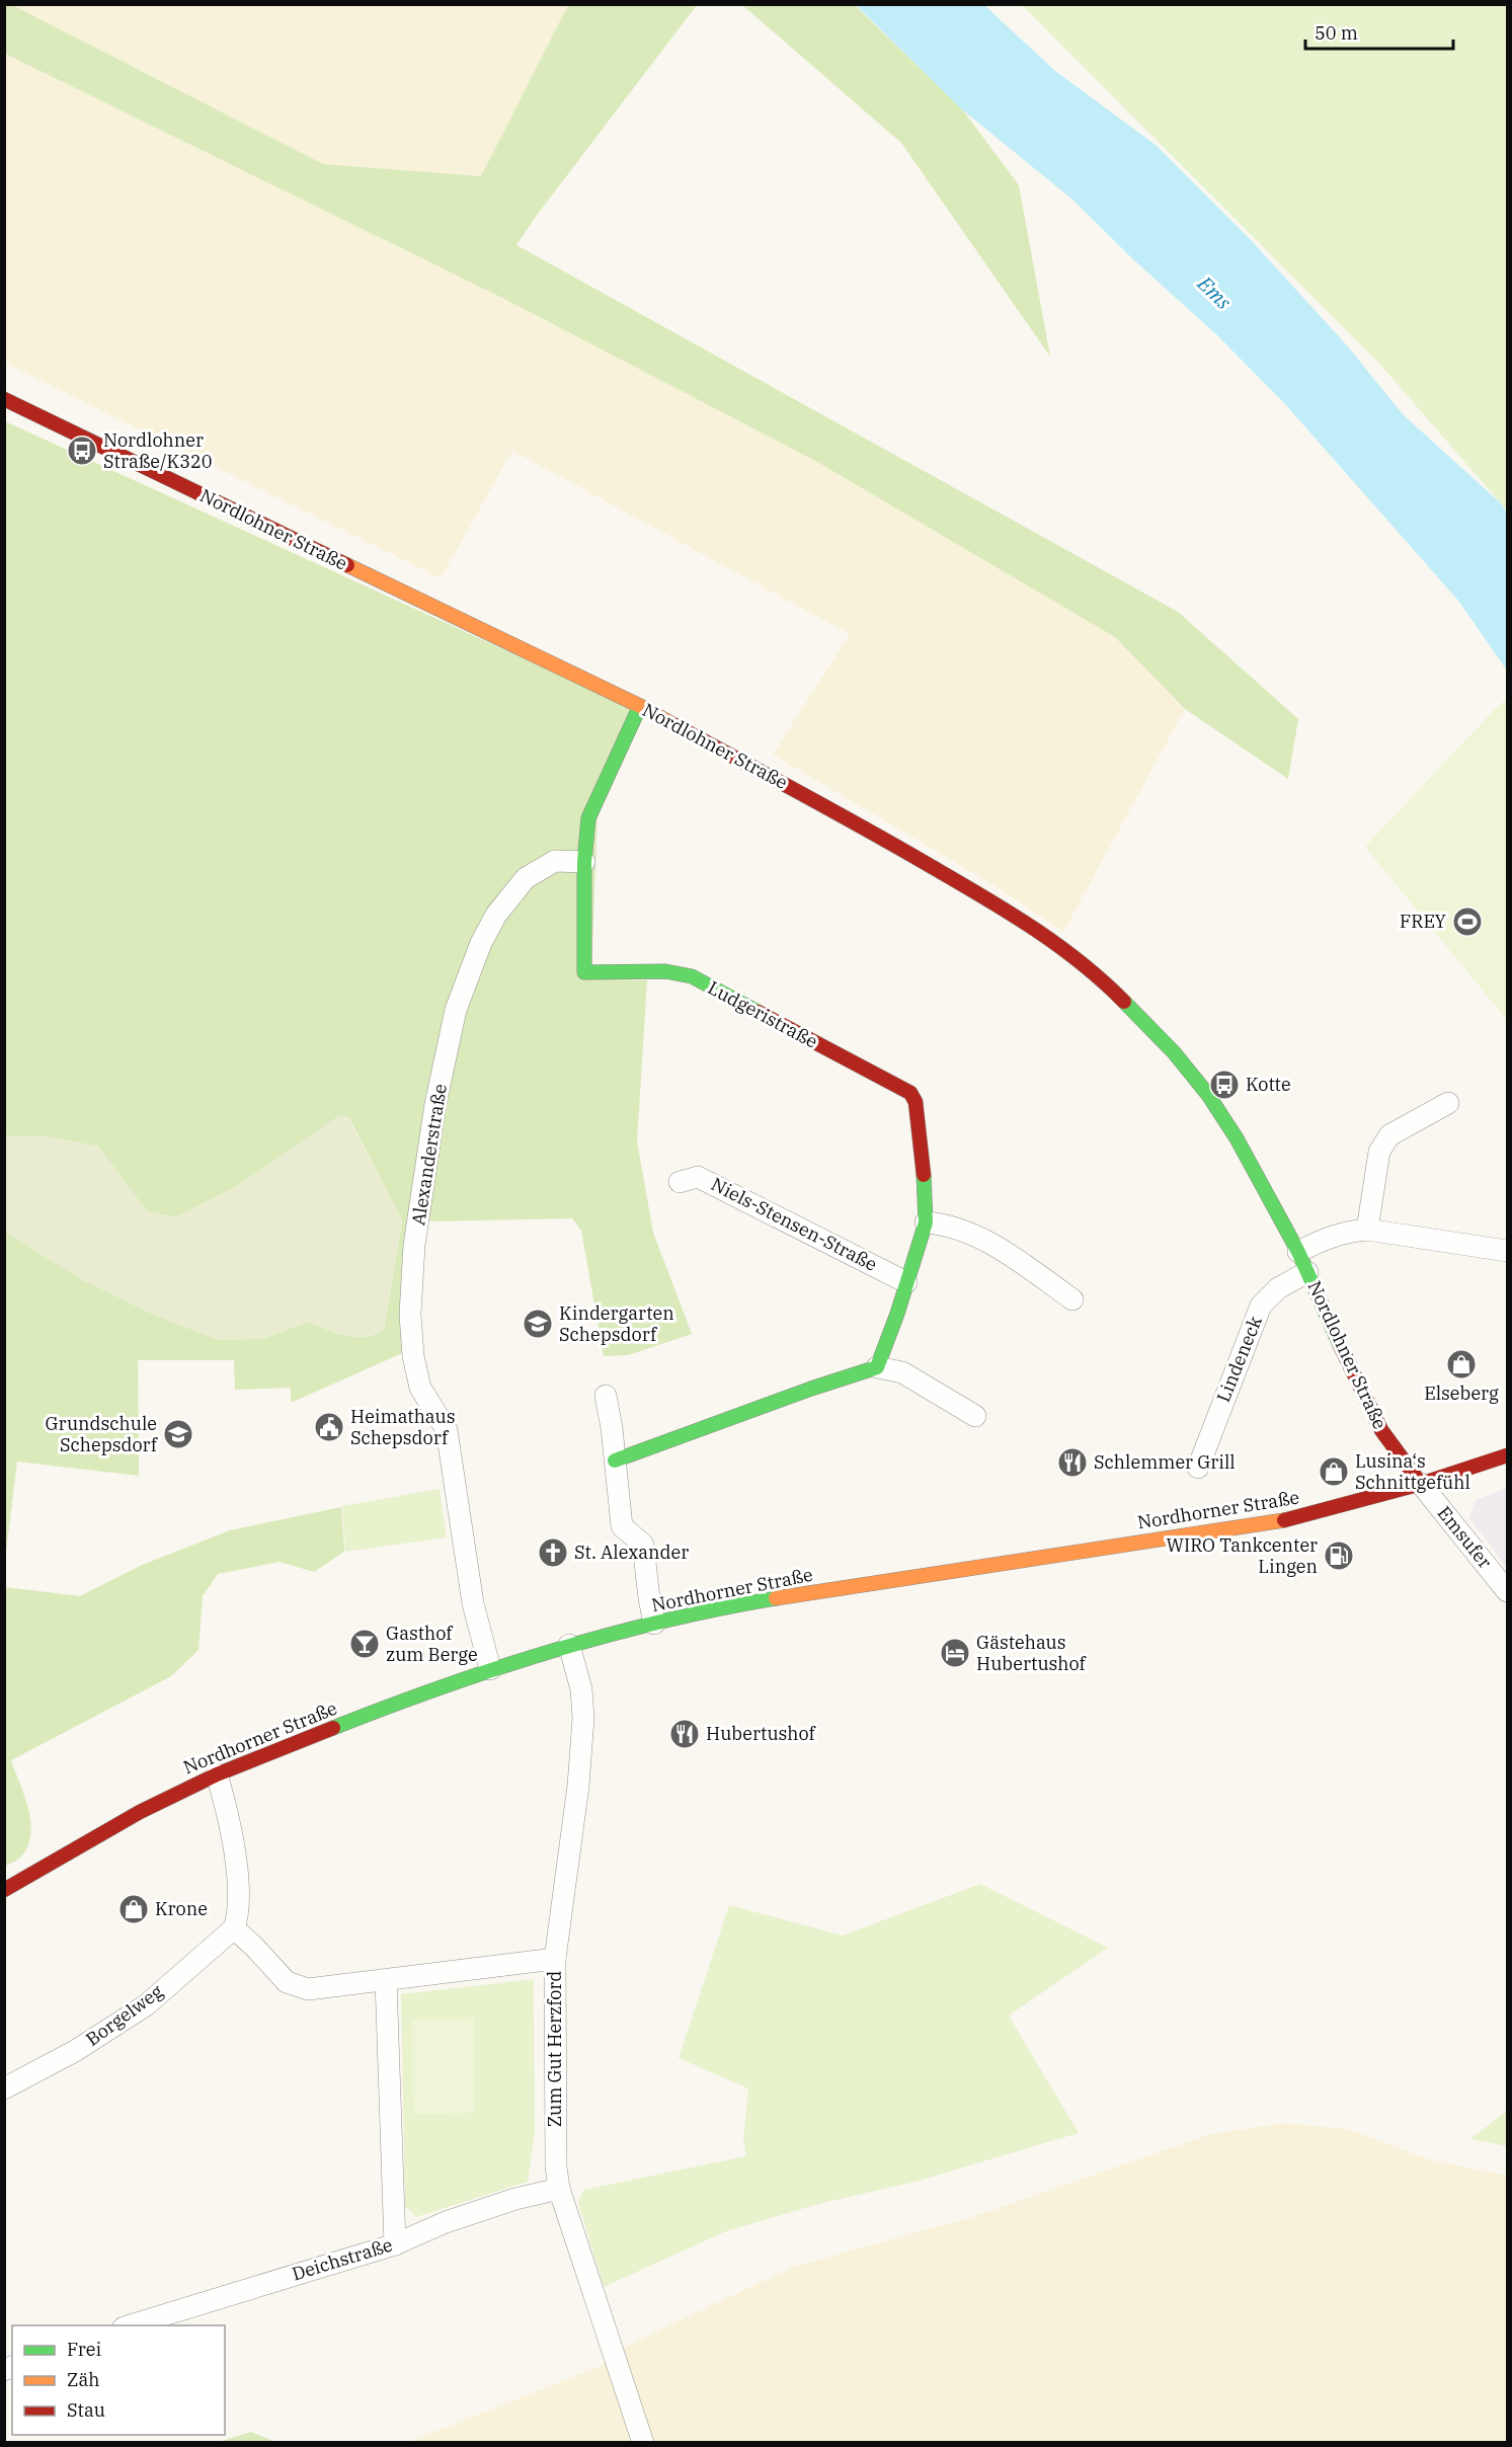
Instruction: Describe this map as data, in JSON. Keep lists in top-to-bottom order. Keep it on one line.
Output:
{"streets":{"street":["Nordlohner Straße","Ludgeristraße","Alexanderstraße","Niels-Stensen-Straße","Lindeneck","Nordhorner Straße","Emsufer","Borgelweg","Zum Gut Herzford","Deichstraße"]},"crossings":[["Nordlohner Straße","Lindeneck"],["Nordlohner Straße","Nordhorner Straße"],["Nordlohner Straße","Emsufer"],["Ludgeristraße","Alexanderstraße"],["Ludgeristraße","Niels-Stensen-Straße"],["Alexanderstraße","Nordhorner Straße"],["Nordhorner Straße","Emsufer"],["Nordhorner Straße","Zum Gut Herzford"],["Zum Gut Herzford","Deichstraße"]],"water":["Ems"],"places":{"bus stop":["Nordlohner Straße/K320","Kotte"],"sports":["FREY"],"school or university":["Kindergarten Schepsdorf","Grundschule Schepsdorf"],"shop":["Elseberg","Lusina‘s Schnittgefühl","Krone"],"public building":["Heimathaus Schepsdorf"],"restaurant":["Schlemmer Grill","Hubertushof"],"church":["St. Alexander"],"fuel station":["WIRO Tankcenter Lingen"],"bar":["Gasthof zum Berge"],"hotel":["Gästehaus Hubertushof"]},"legend":["Frei","Zäh","Stau"],"scale_bar":"50 m"}
